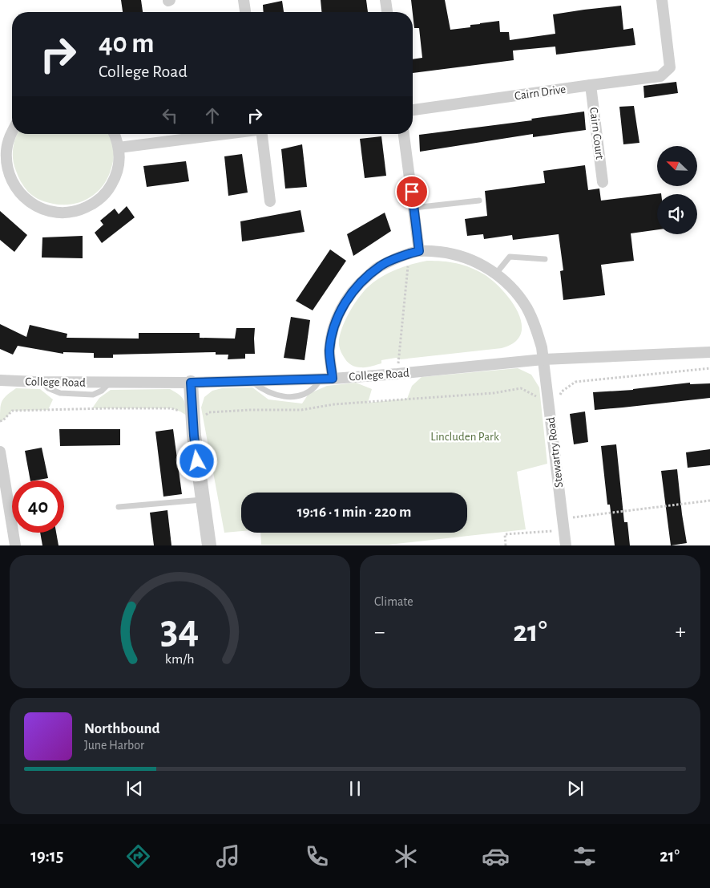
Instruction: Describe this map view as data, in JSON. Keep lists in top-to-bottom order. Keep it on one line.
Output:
{"streets":{"street":["Cairn Drive","Cairn Court","College Road","Stewartry Road"]},"crossings":[["Cairn Drive","Cairn Court"],["College Road","Stewartry Road"]],"parks":["Lincluden Park"],"north":"top left","page":{"turn":["40 m","College Road"],"limit":"40","trip":"19:16 · 1 min · 220 m","tile":"Climate","heat":["−","21°","+"],"song":["Northbound","June Harbor"],"tabs":["19:15","21°"],"gauge":["34","km/h"]}}
